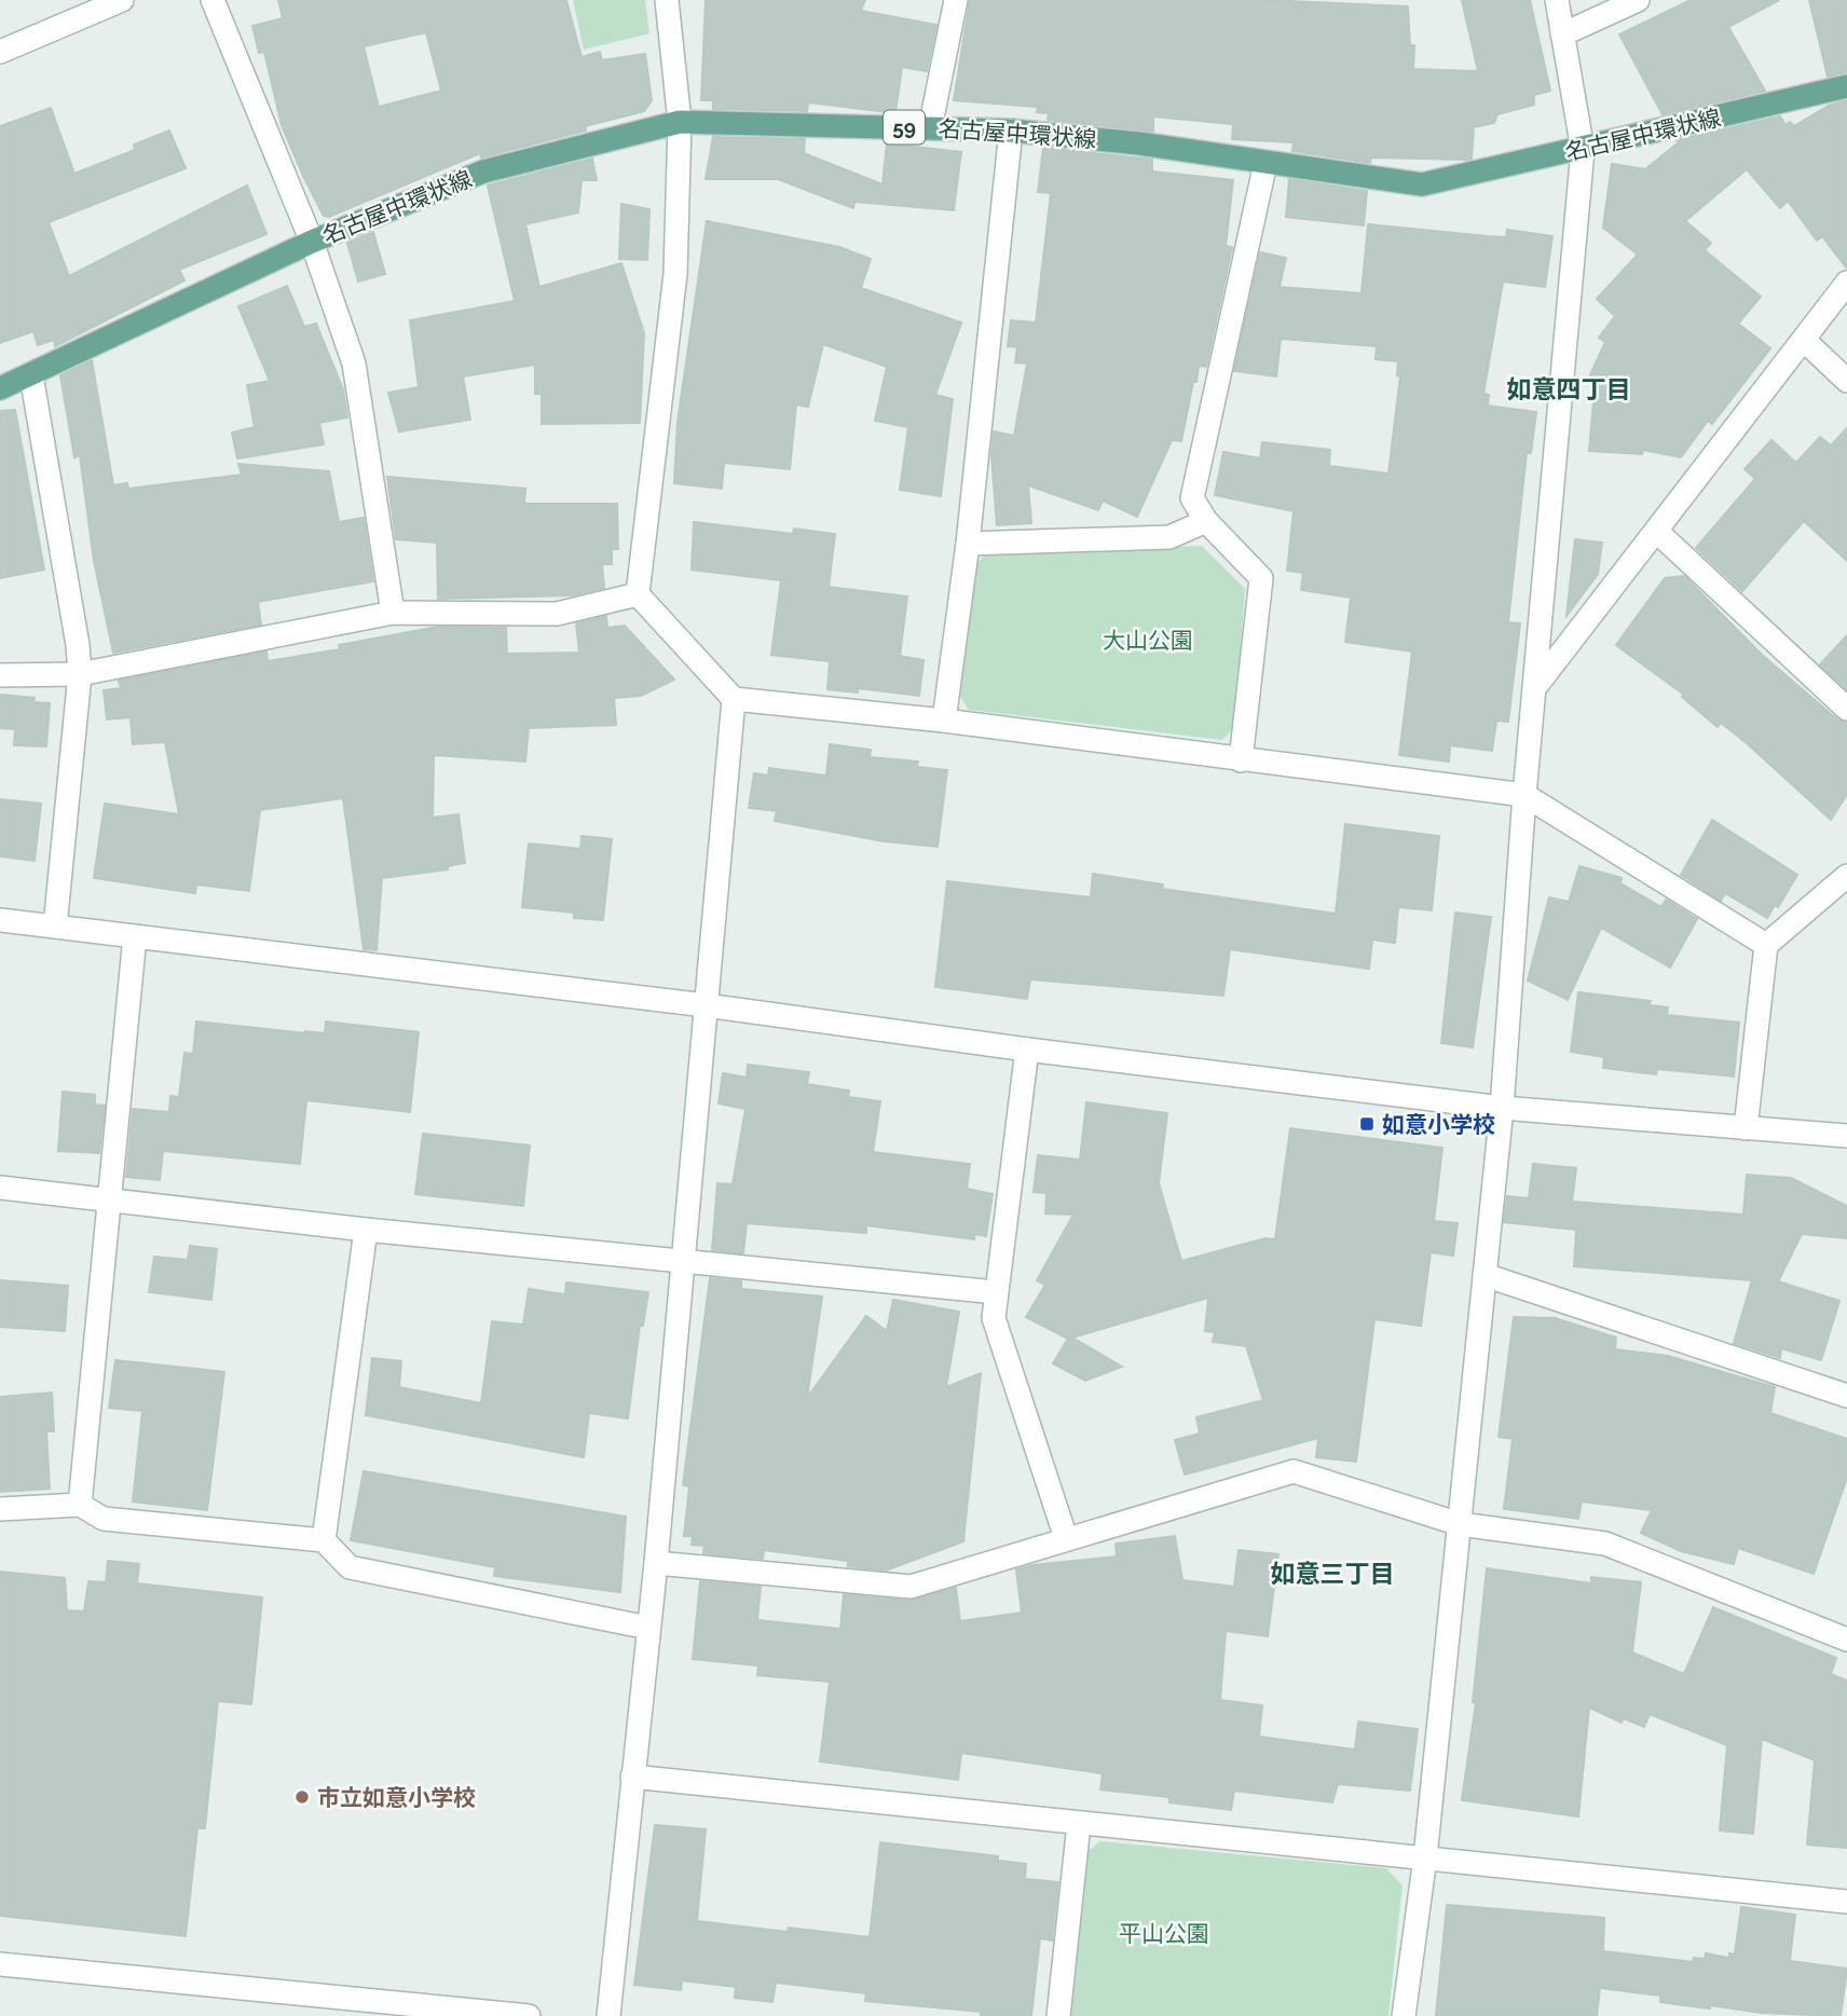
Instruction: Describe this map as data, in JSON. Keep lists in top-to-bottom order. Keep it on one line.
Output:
{"streets":{"main road":["59","名古屋中環状線"]},"districts":["如意四丁目","如意三丁目"],"parks":["大山公園","平山公園"],"places":{"transit":["如意小学校"],"other":["市立如意小学校"]}}
